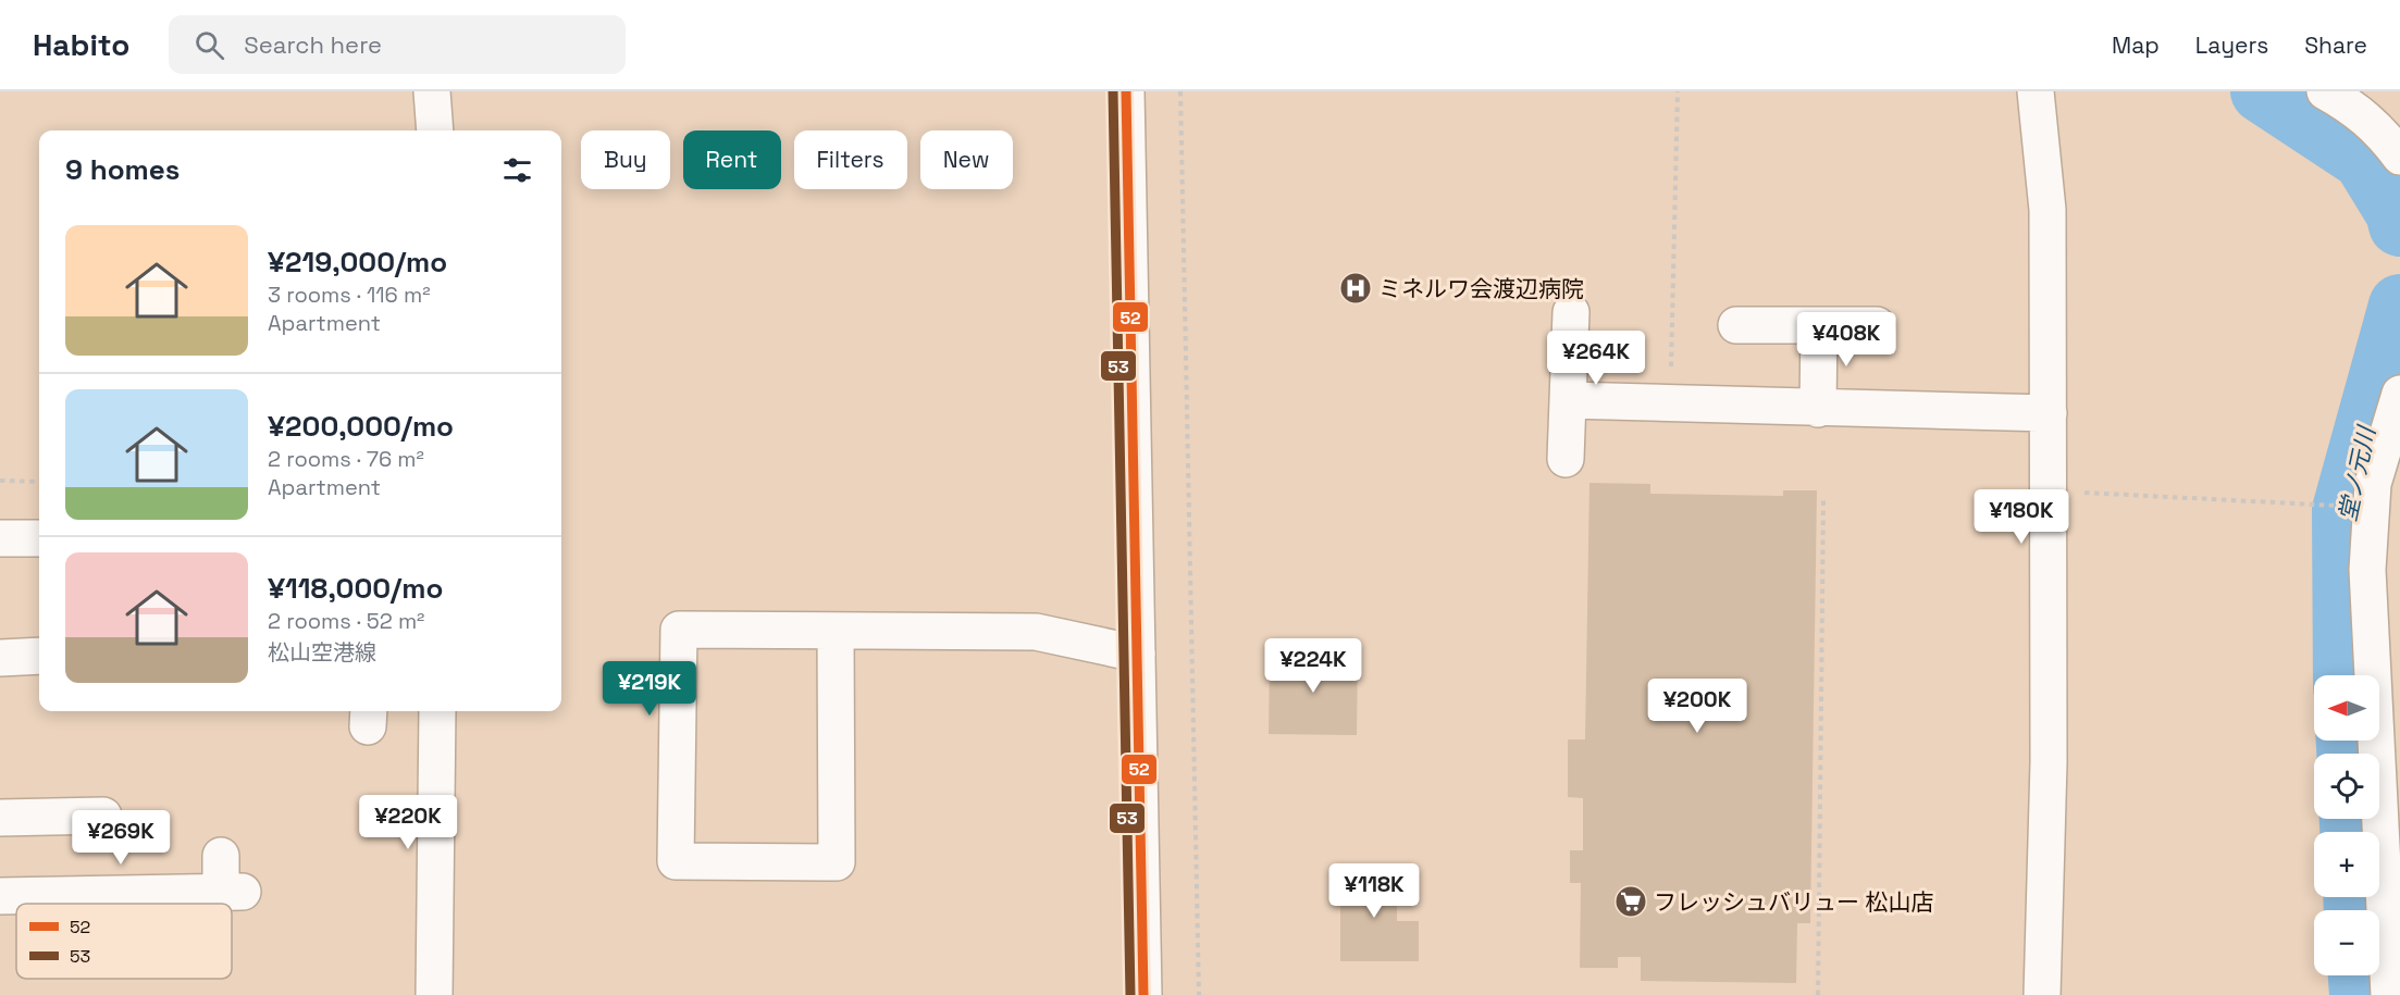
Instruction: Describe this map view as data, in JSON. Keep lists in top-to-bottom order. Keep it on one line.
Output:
{"water":["堂ノ元川"],"places":{"hospital":["ミネルワ会渡辺病院"],"supermarket":["フレッシュバリュー 松山店"]},"lines":["transit line 52","transit line 53"],"legend":["52","53"],"north":"left","page":{"header":"Habito","search":"Search here","nav":["Map","Layers","Share"],"chip":["Buy","Rent","Filters","New"],"heading":"9 homes","list":[{"name":"¥219,000/mo","note":"3 rooms · 116 m² · Apartment"},{"name":"¥200,000/mo","note":"2 rooms · 76 m² · Apartment"},{"name":"¥118,000/mo","note":"2 rooms · 52 m² · 松山空港線"}],"price":["¥408K","¥264K","¥180K","¥224K","¥219K","¥200K","¥220K","¥269K","¥118K"],"map_buttons":["+","−"]}}
